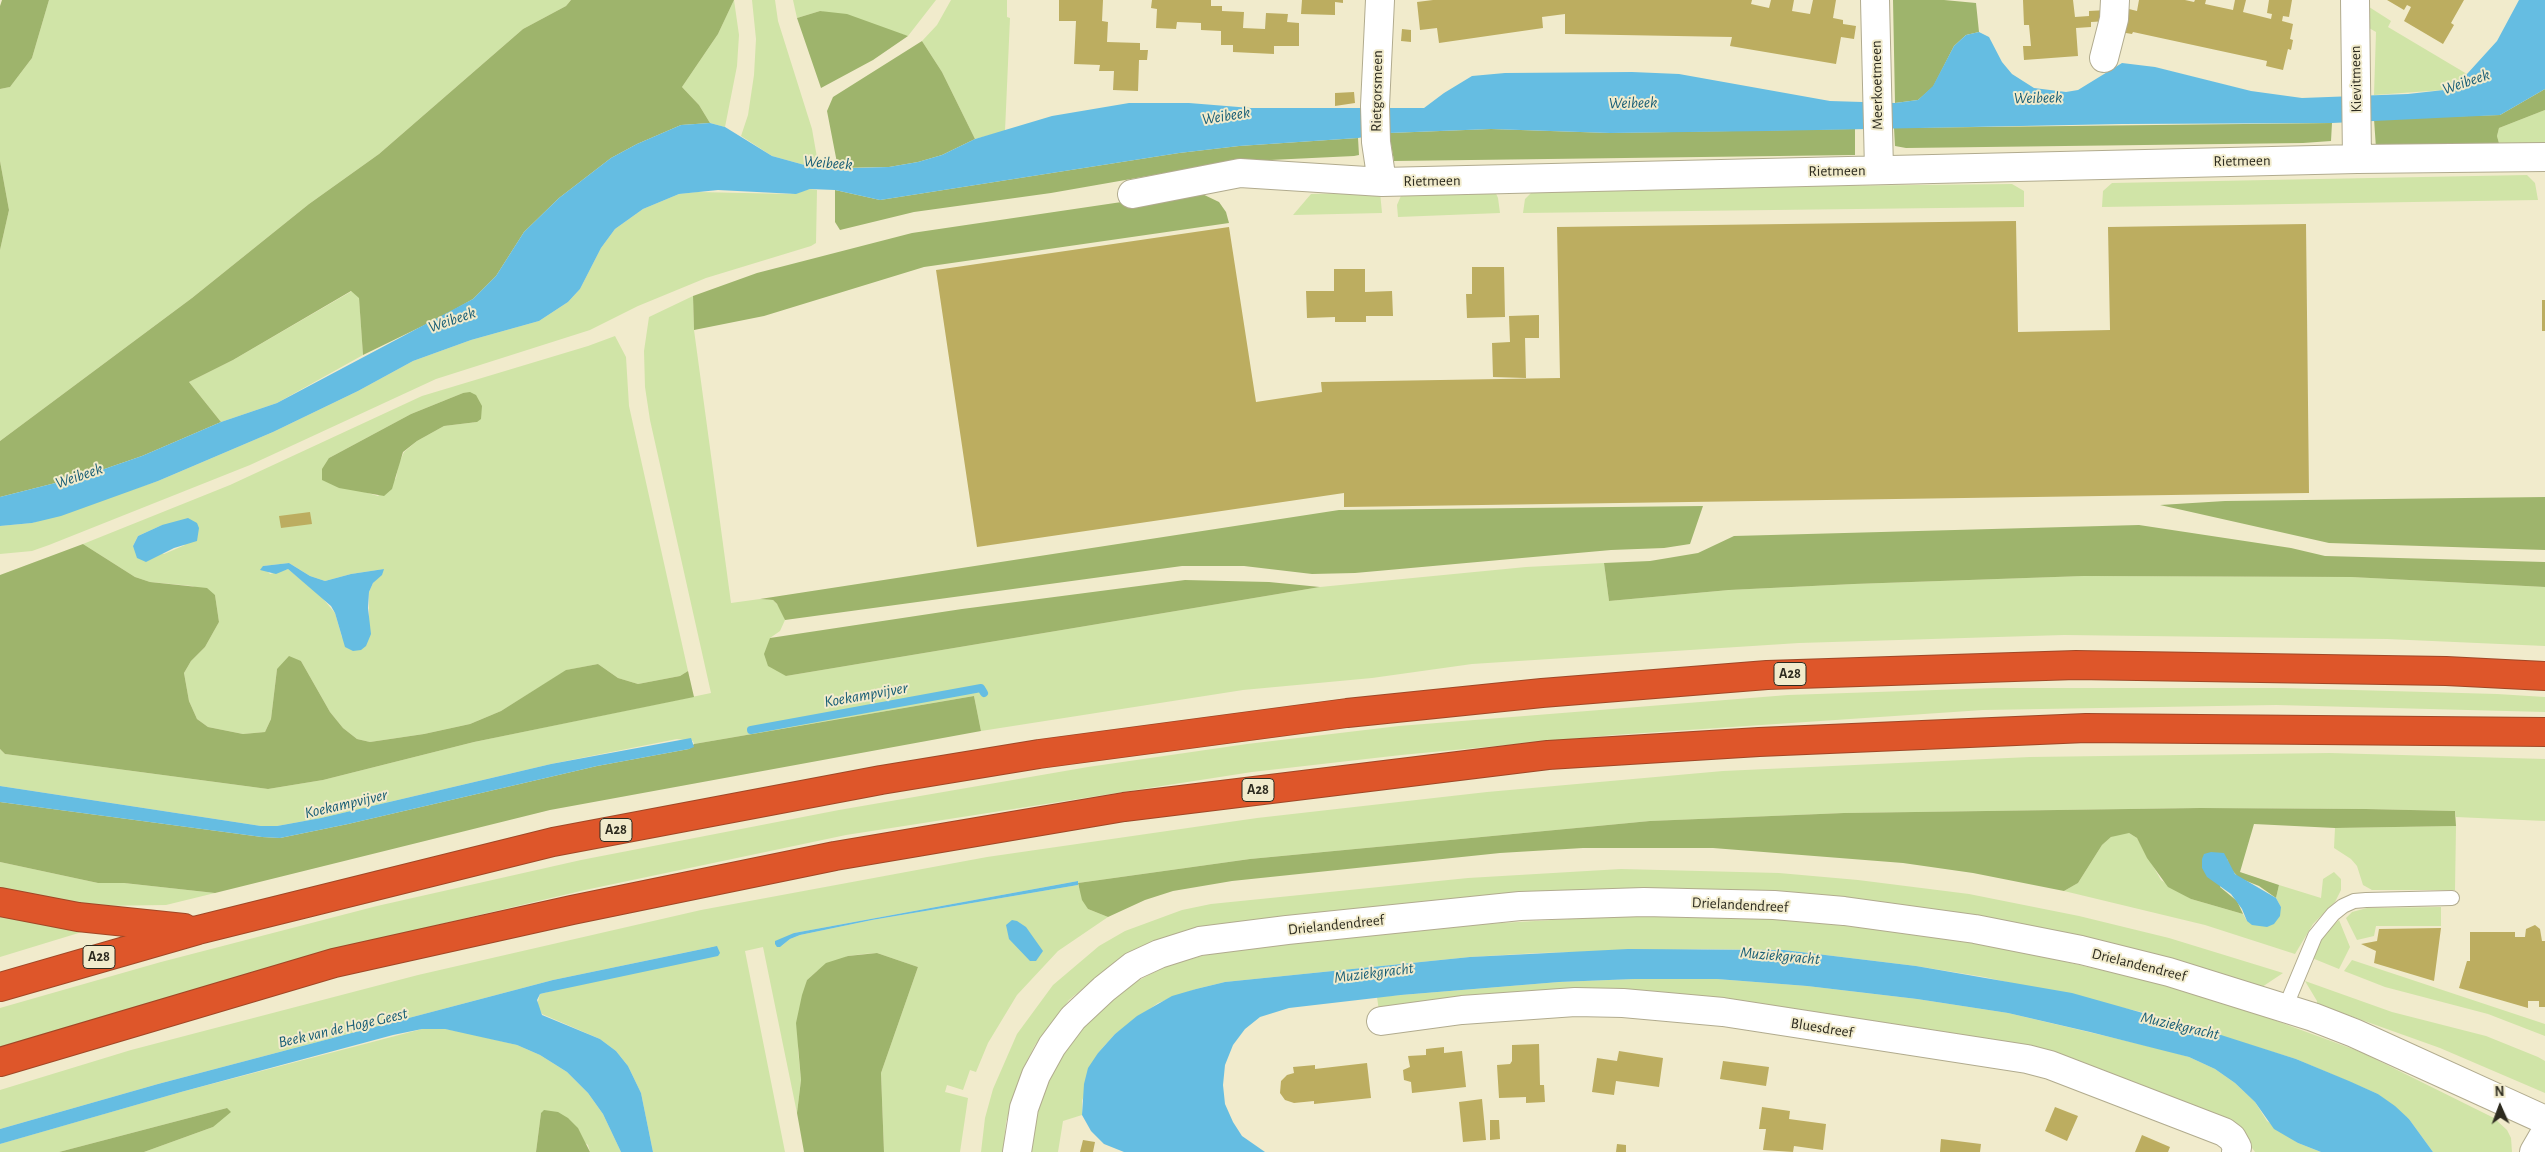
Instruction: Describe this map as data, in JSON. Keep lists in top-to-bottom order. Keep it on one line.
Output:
{"streets":{"highway":["A28"],"street":["Kievitmeen","Meerkoetmeen","Rietgorsmeen","Rietmeen","Drielandendreef","Bluesdreef"]},"crossings":[["Kievitmeen","Rietmeen"],["Meerkoetmeen","Rietmeen"],["Rietgorsmeen","Rietmeen"]],"water":["Weibeek","Koekampvijver","Muziekgracht","Beek van de Hoge Geest"],"north":"top"}
